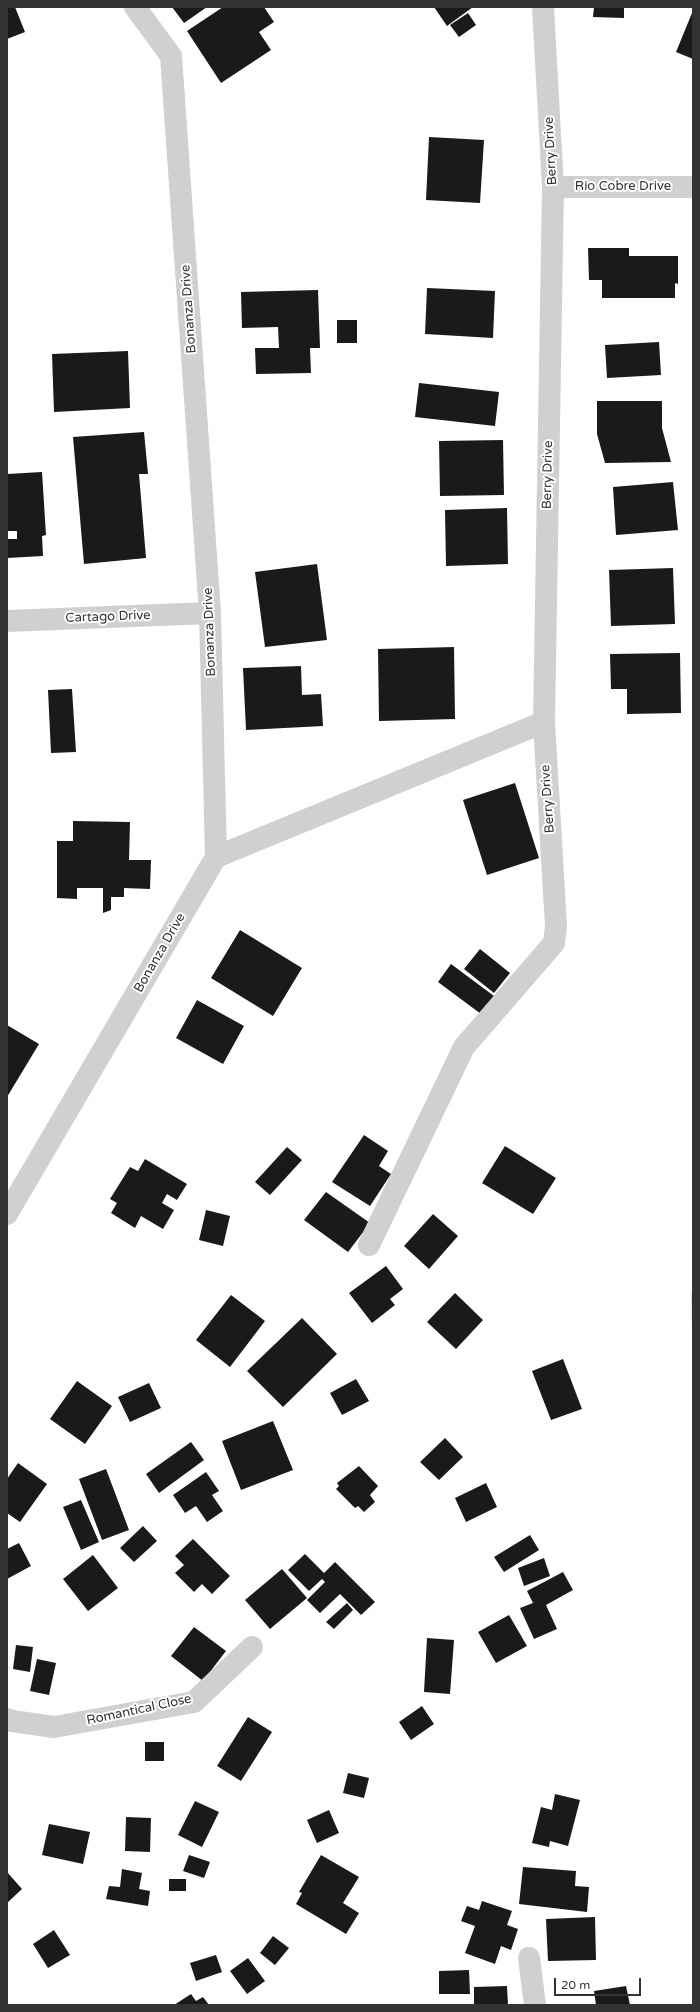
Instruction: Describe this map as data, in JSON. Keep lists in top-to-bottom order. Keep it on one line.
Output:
{"streets":{"street":["Berry Drive","Rio Cobre Drive","Bonanza Drive","Cartago Drive","Romantical Close"]},"crossings":[["Berry Drive","Rio Cobre Drive"],["Bonanza Drive","Cartago Drive"]],"scale_bar":"20 m"}
